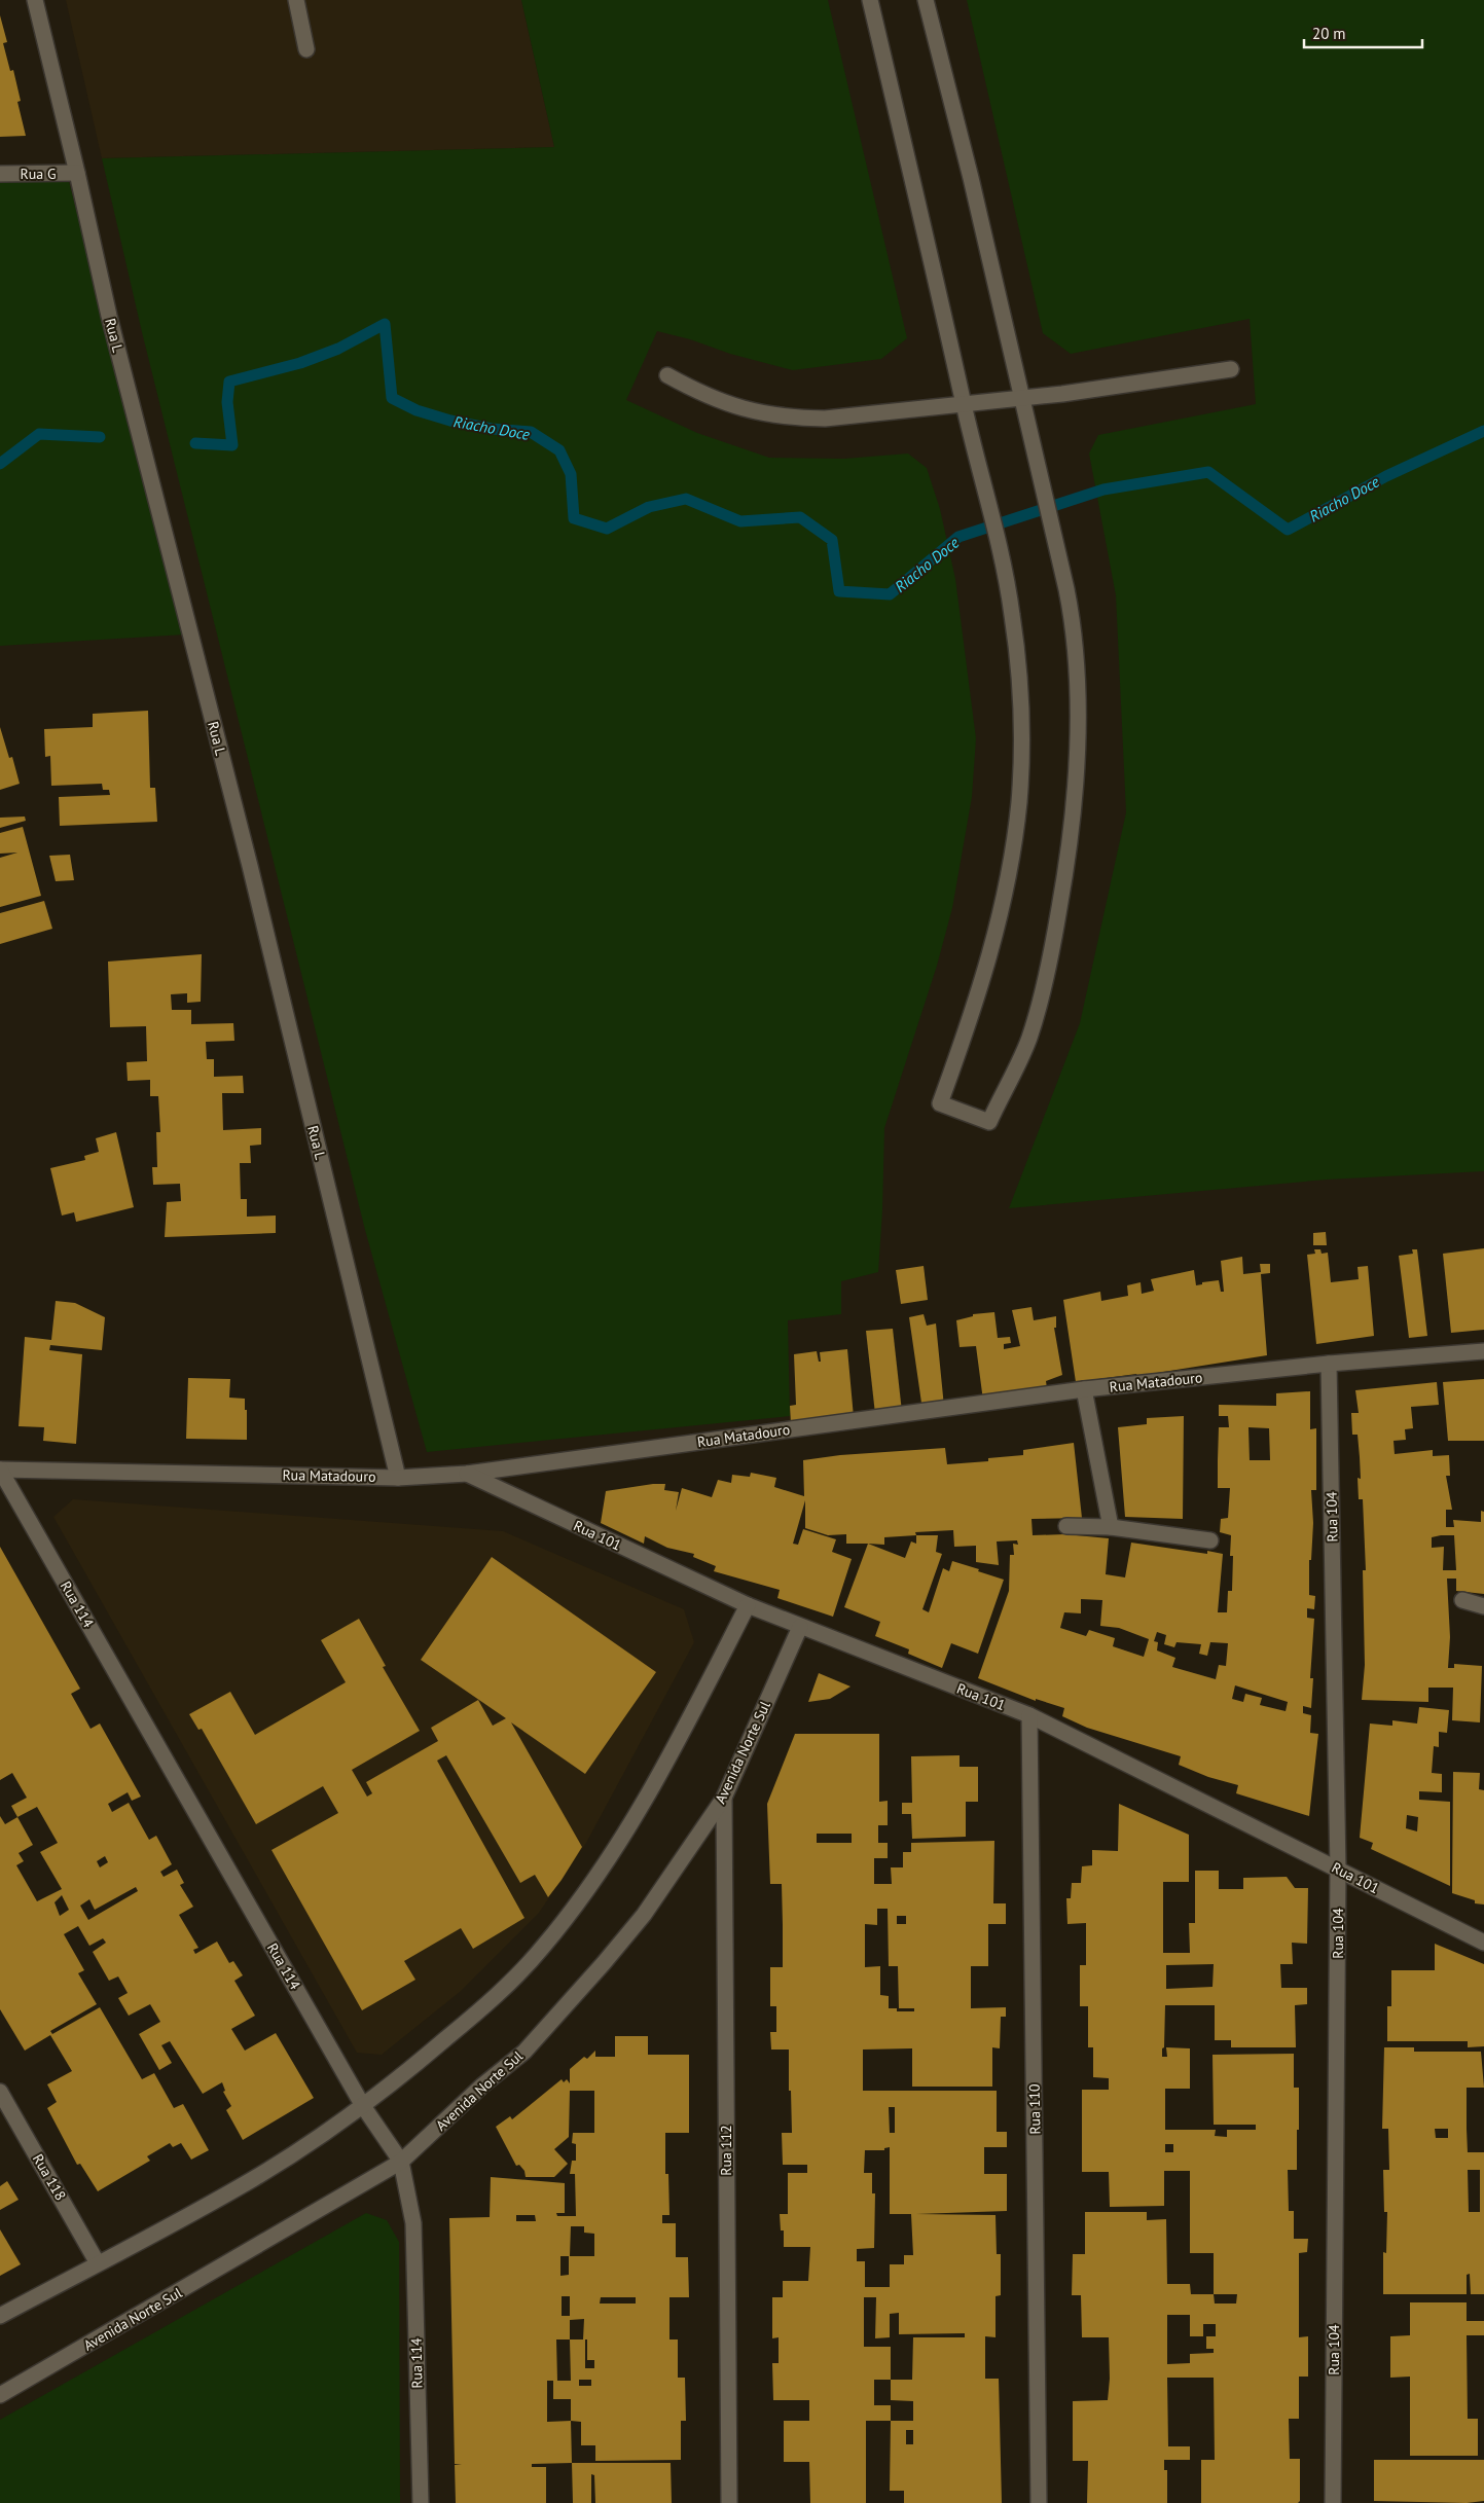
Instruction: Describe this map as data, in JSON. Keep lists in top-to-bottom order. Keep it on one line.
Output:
{"streets":{"street":["Rua G","Rua L","Rua Matadouro","Rua 104","Rua 101","Rua 114","Avenida Norte Sul","Rua 110","Rua 112","Rua 118"]},"crossings":[["Rua G","Rua L"],["Rua L","Rua Matadouro"],["Rua Matadouro","Rua 104"],["Rua Matadouro","Rua 101"],["Rua Matadouro","Rua 114"],["Rua 104","Rua 101"],["Rua 101","Avenida Norte Sul"],["Rua 101","Rua 110"],["Rua 114","Avenida Norte Sul"],["Avenida Norte Sul","Rua 112"]],"water":["Riacho Doce"],"scale_bar":"20 m"}
